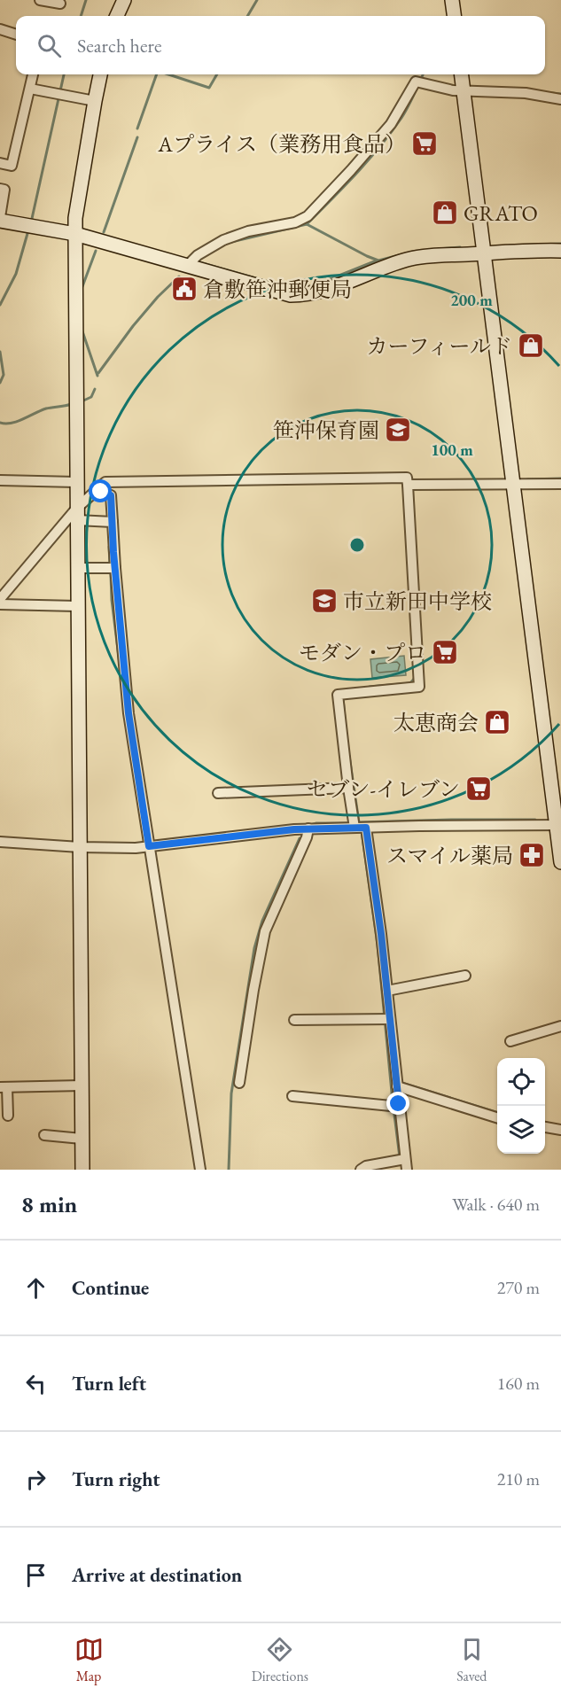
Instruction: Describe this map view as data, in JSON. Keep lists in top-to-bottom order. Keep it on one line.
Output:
{"places":{"supermarket":["Aプライス（業務用食品）","モダン・プロ","セブン-イレブン"],"shop":["GRATO","カーフィールド","太恵商会"],"public building":["倉敷笹沖郵便局"],"school or university":["笹沖保育園","市立新田中学校"],"pharmacy":["スマイル薬局"]},"page":{"search":"Search here","heading":["8 min","Walk · 640 m"],"list":[["Continue","270 m"],["Turn left","160 m"],["Turn right","210 m"],"Arrive at destination"],"nav":["Map","Directions","Saved"]},"rings":["200 m","100 m"]}
